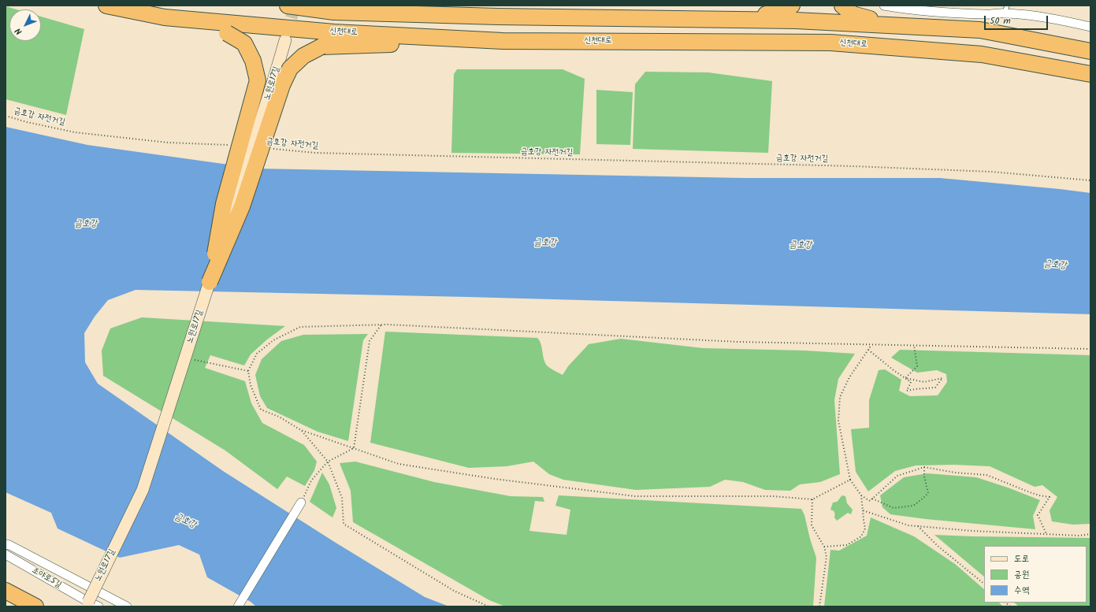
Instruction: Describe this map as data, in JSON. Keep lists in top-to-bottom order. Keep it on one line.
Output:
{"streets":{"highway":["신천대로"],"main road":["노원로17길"],"street":["조야로5길"],"path":["금호강 자전거길"]},"crossings":[["노원로17길","조야로5길"]],"water":["금호강"],"legend":["도로","공원","수역"],"scale_bar":"50 m","north":"bottom left"}
